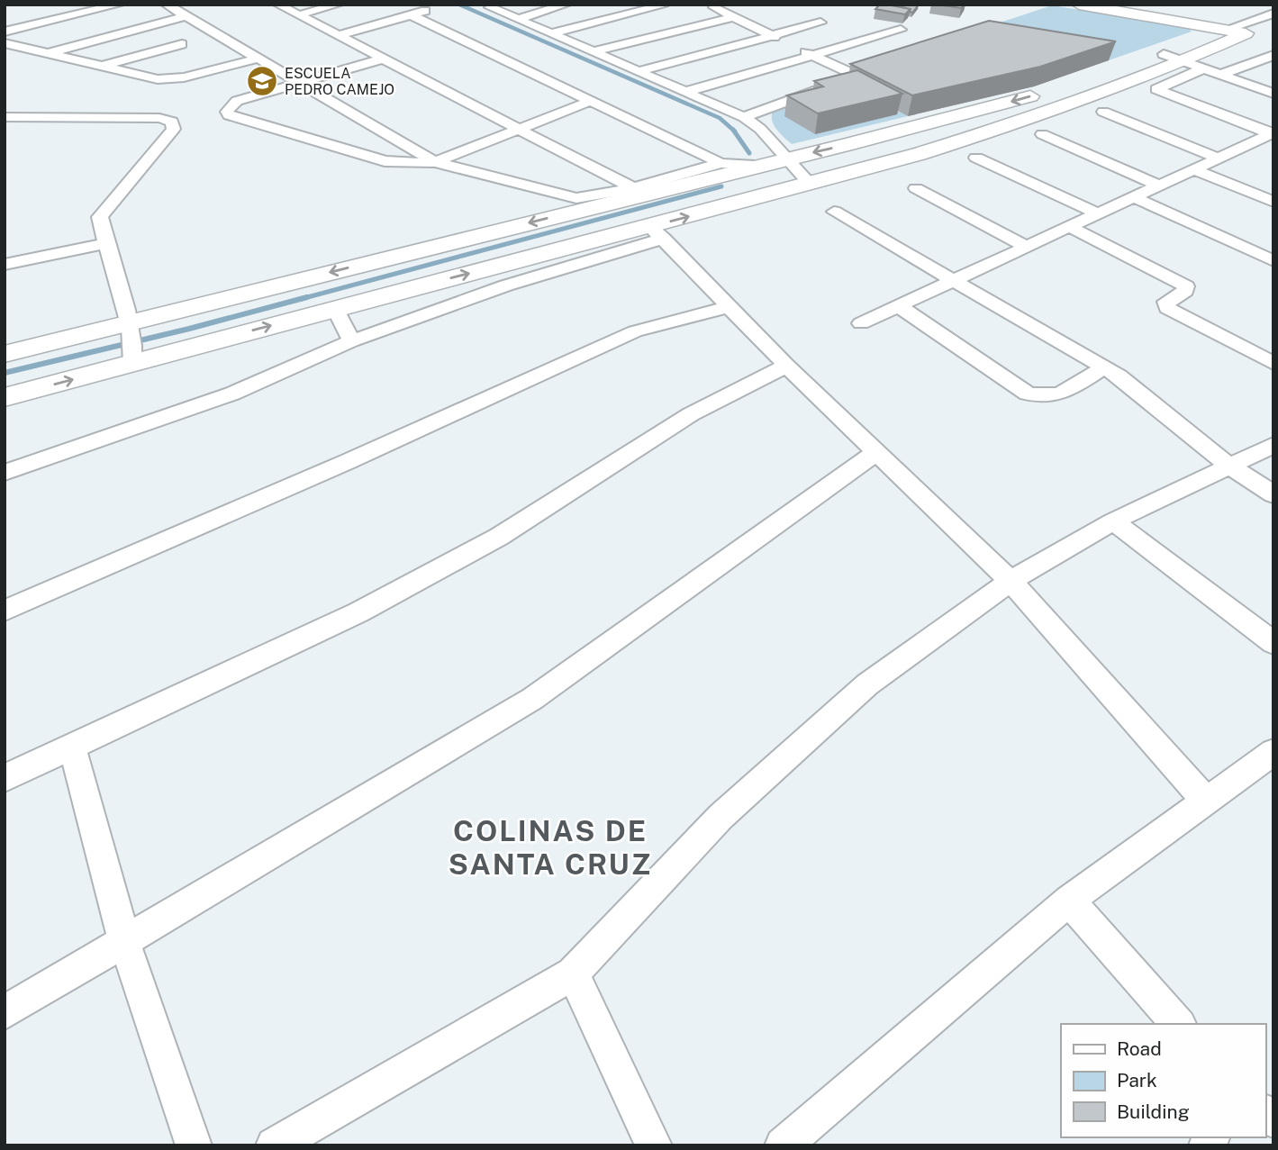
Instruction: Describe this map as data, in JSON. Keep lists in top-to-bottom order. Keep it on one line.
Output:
{"districts":["COLINAS DE SANTA CRUZ"],"places":{"school or university":["ESCUELA PEDRO CAMEJO"]},"legend":["Road","Park","Building"]}
